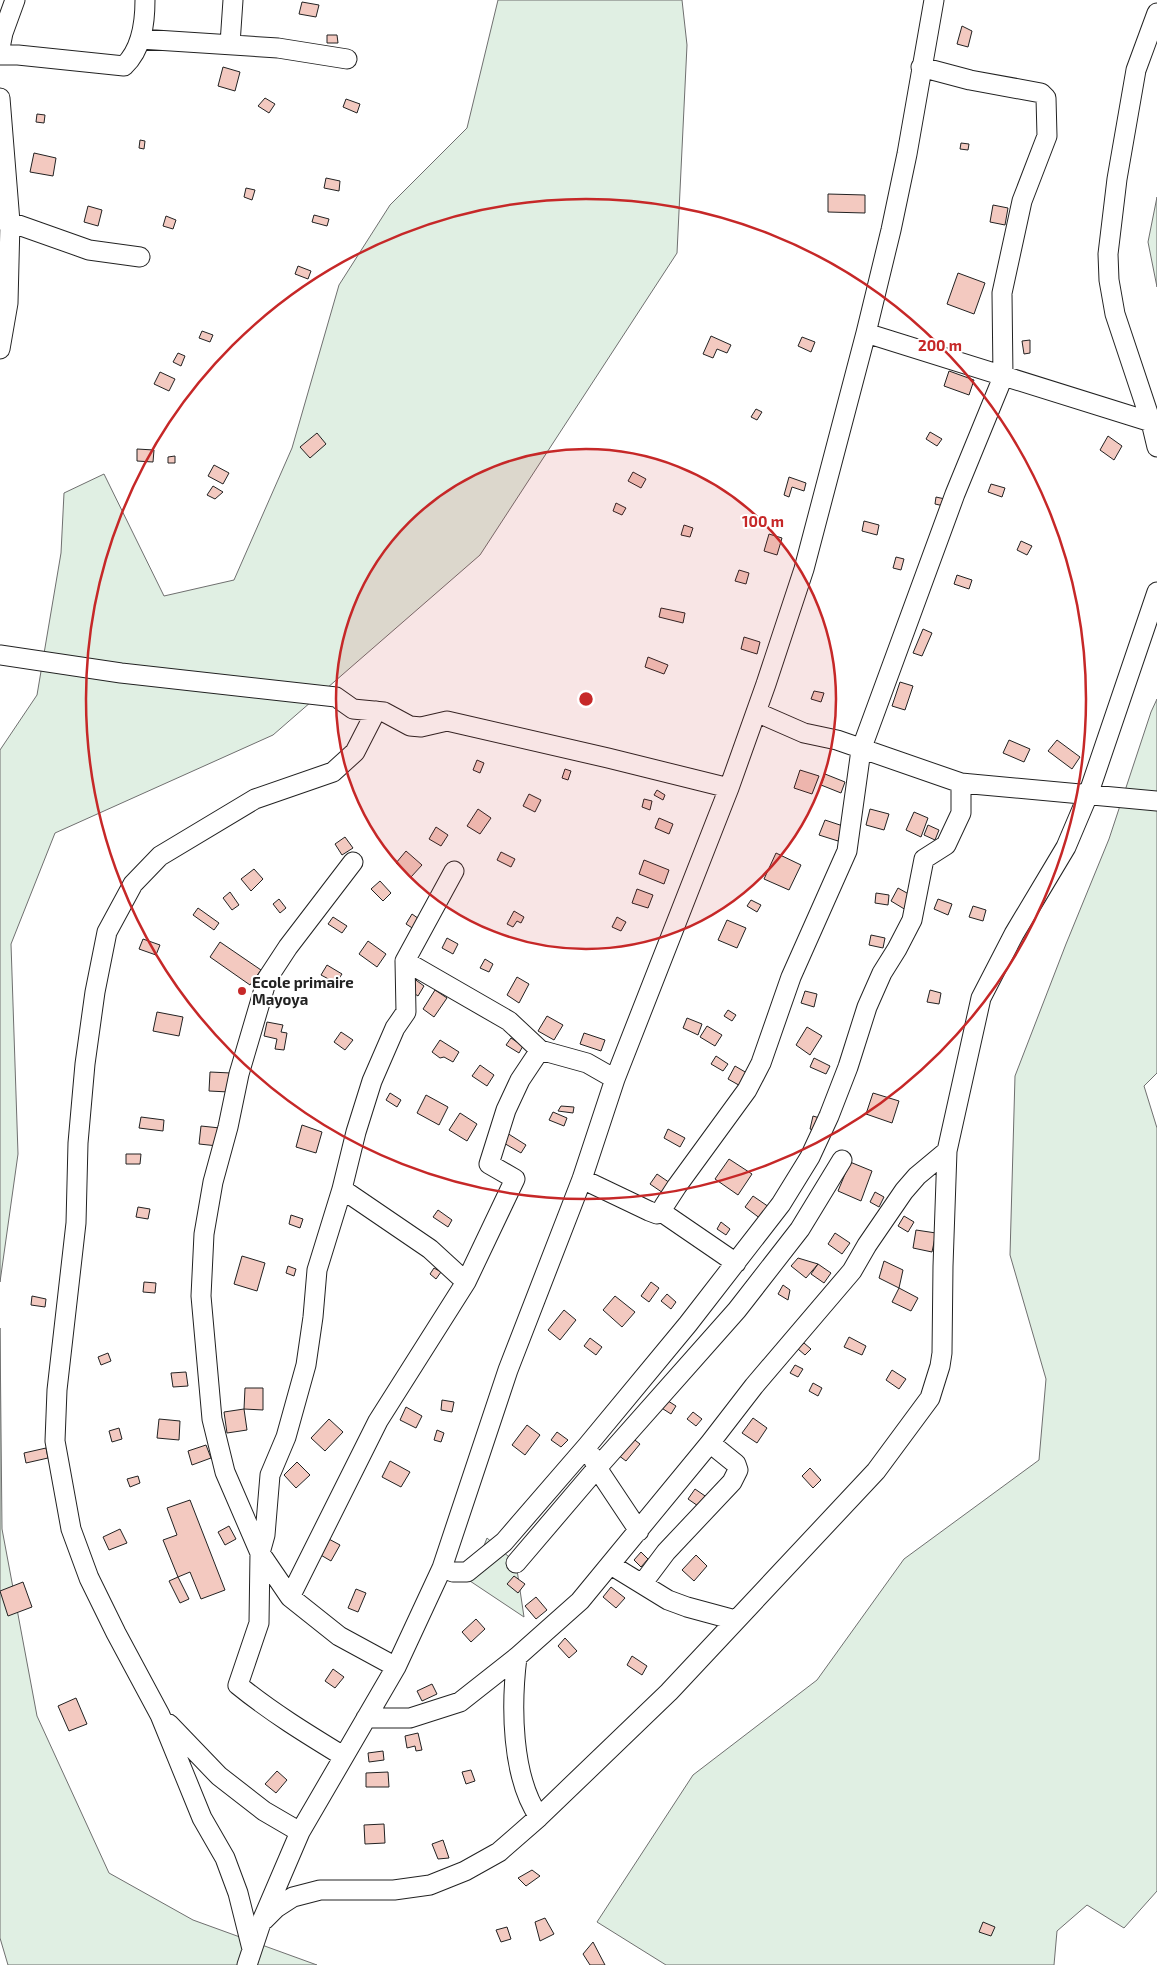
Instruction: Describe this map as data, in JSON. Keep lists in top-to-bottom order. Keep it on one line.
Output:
{"places":["Ecole primaire Mayoya"],"rings":["200 m","100 m"]}
